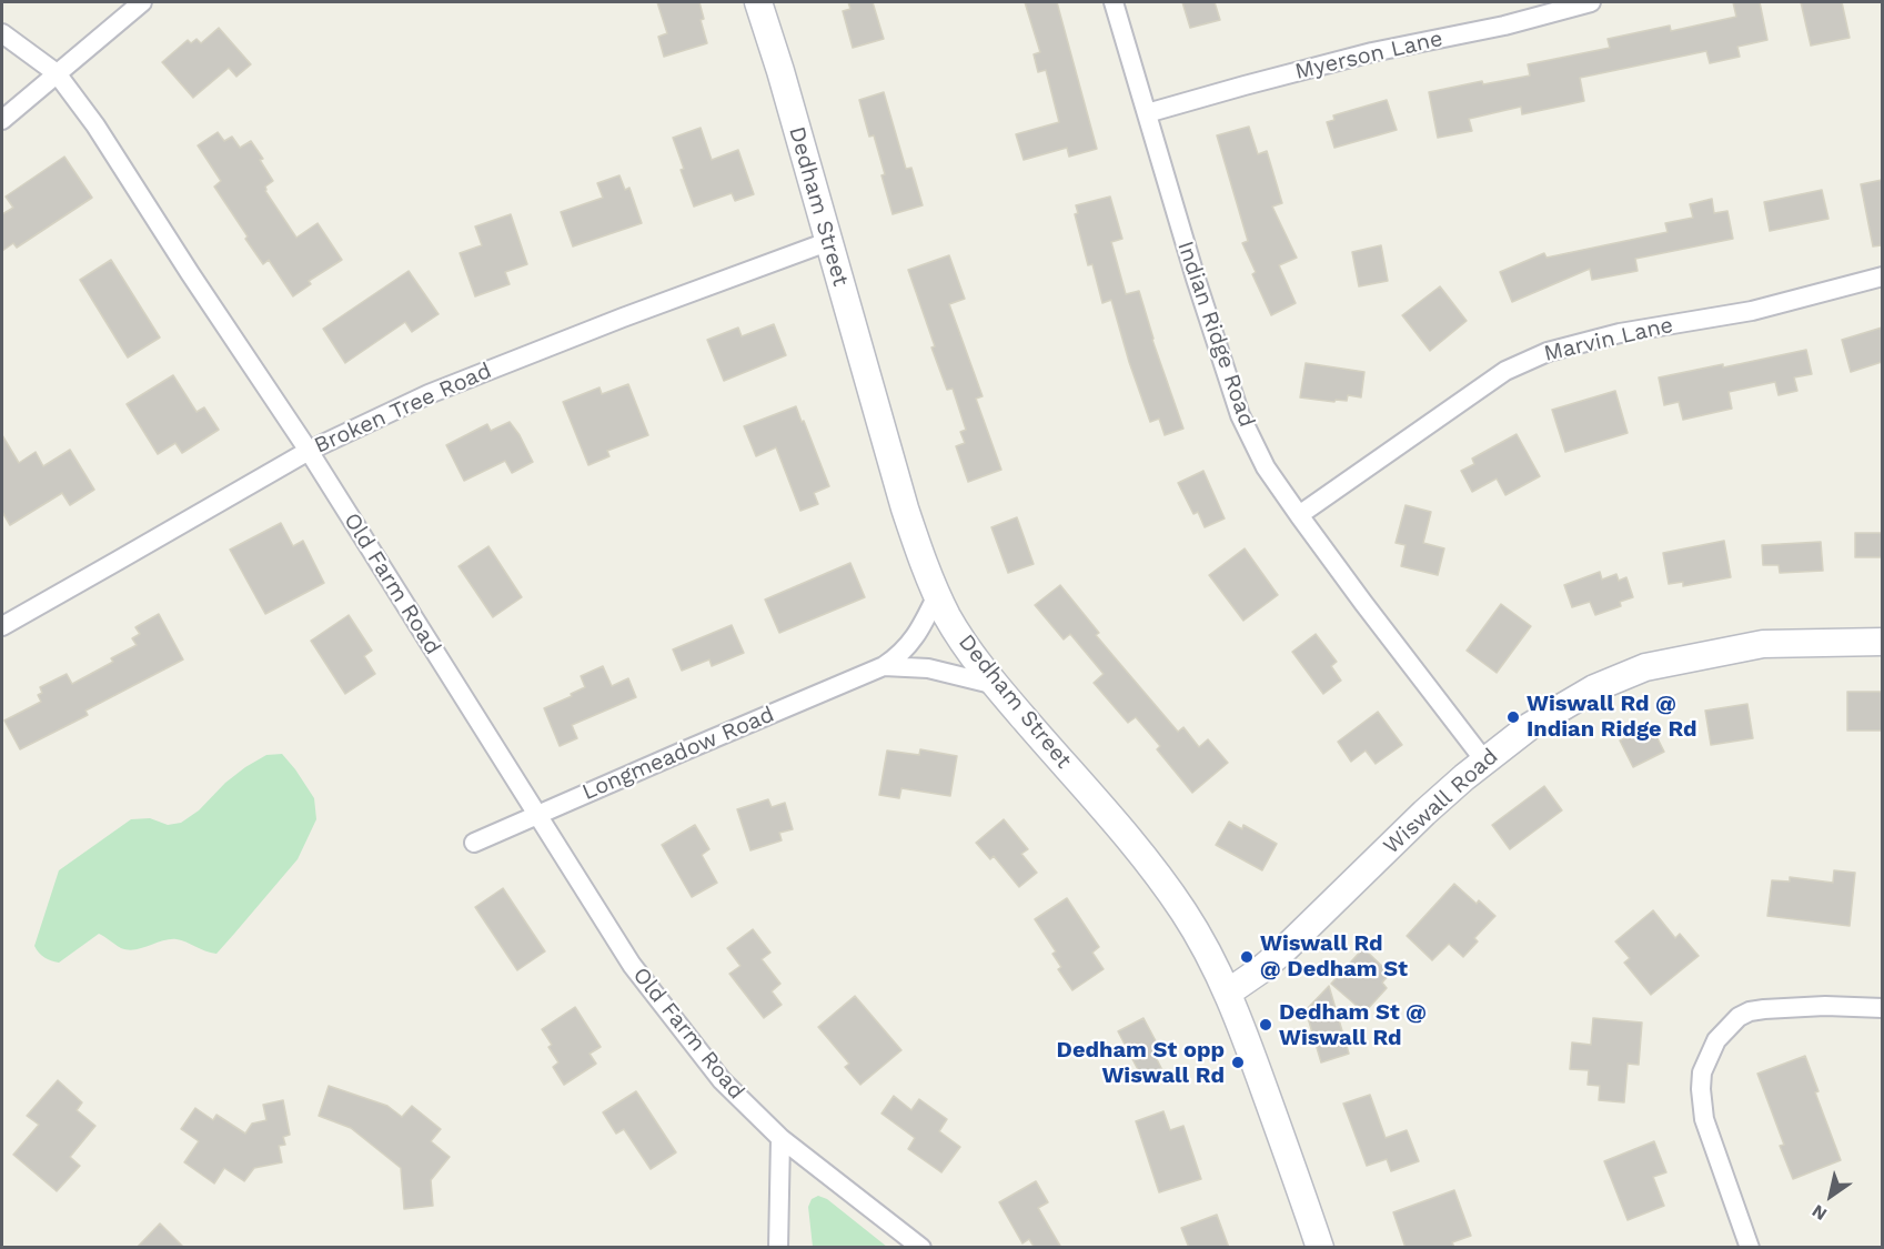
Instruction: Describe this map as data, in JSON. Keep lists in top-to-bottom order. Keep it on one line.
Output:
{"streets":{"street":["Myerson Lane","Dedham Street","Indian Ridge Road","Marvin Lane","Broken Tree Road","Old Farm Road","Longmeadow Road","Wiswall Road"]},"crossings":[["Myerson Lane","Indian Ridge Road"],["Dedham Street","Broken Tree Road"],["Dedham Street","Longmeadow Road"],["Dedham Street","Wiswall Road"],["Indian Ridge Road","Marvin Lane"],["Indian Ridge Road","Wiswall Road"],["Broken Tree Road","Old Farm Road"],["Old Farm Road","Longmeadow Road"]],"places":["Wiswall Rd @ Indian Ridge Rd","Wiswall Rd @ Dedham St","Dedham St @ Wiswall Rd","Dedham St opp Wiswall Rd"],"north":"bottom left"}
